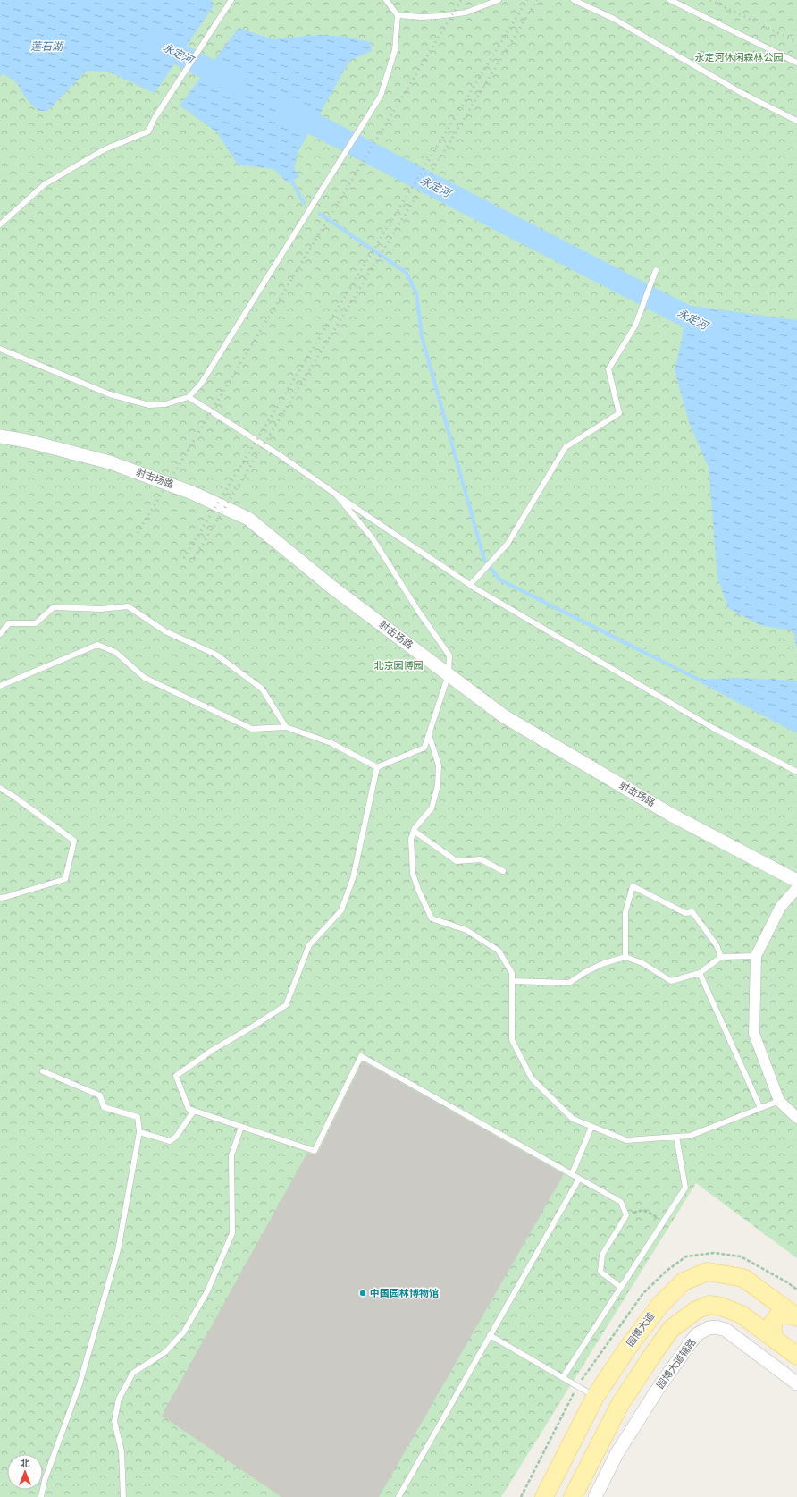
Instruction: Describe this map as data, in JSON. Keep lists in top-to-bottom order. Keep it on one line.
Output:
{"streets":{"main road":["园博大道"],"street":["射击场路","园博大道辅路"]},"water":["莲石湖","永定河"],"parks":["永定河休闲森林公园","北京园博园"],"places":["中国园林博物馆"],"north":"top"}
